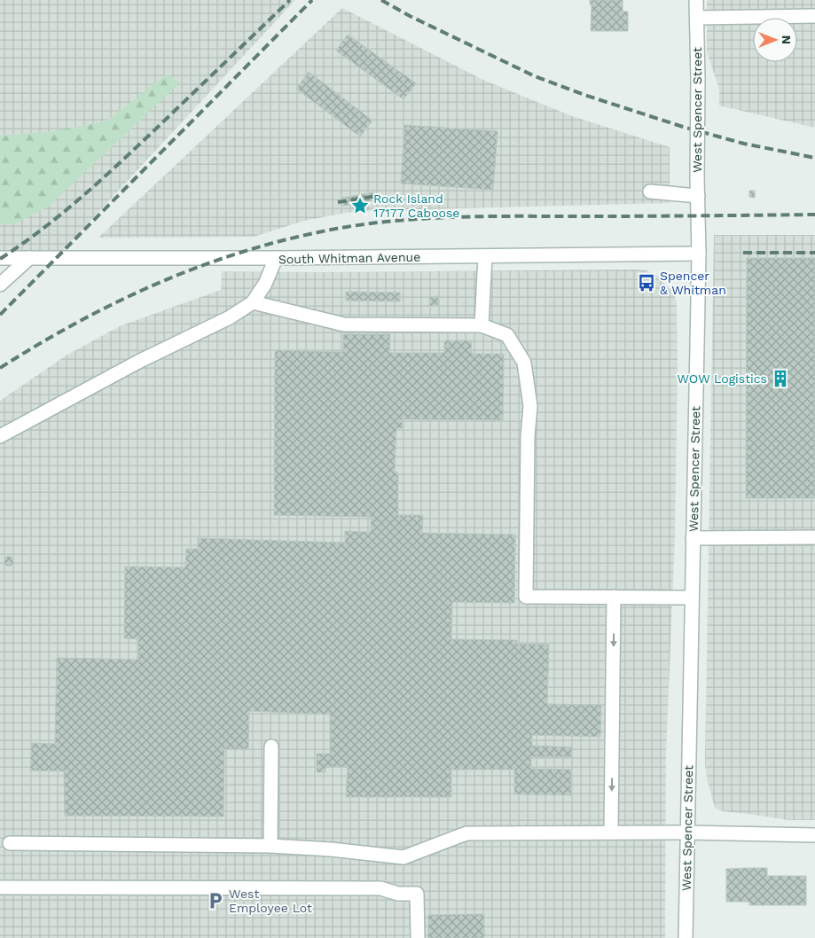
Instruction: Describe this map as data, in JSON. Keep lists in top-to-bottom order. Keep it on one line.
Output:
{"streets":{"street":["West Spencer Street","South Whitman Avenue"]},"crossings":[["West Spencer Street","South Whitman Avenue"]],"places":{"place":["Rock Island 17177 Caboose"],"bus stop":["Spencer & Whitman"],"building":["WOW Logistics"],"parking":["West Employee Lot"]},"north":"right"}
